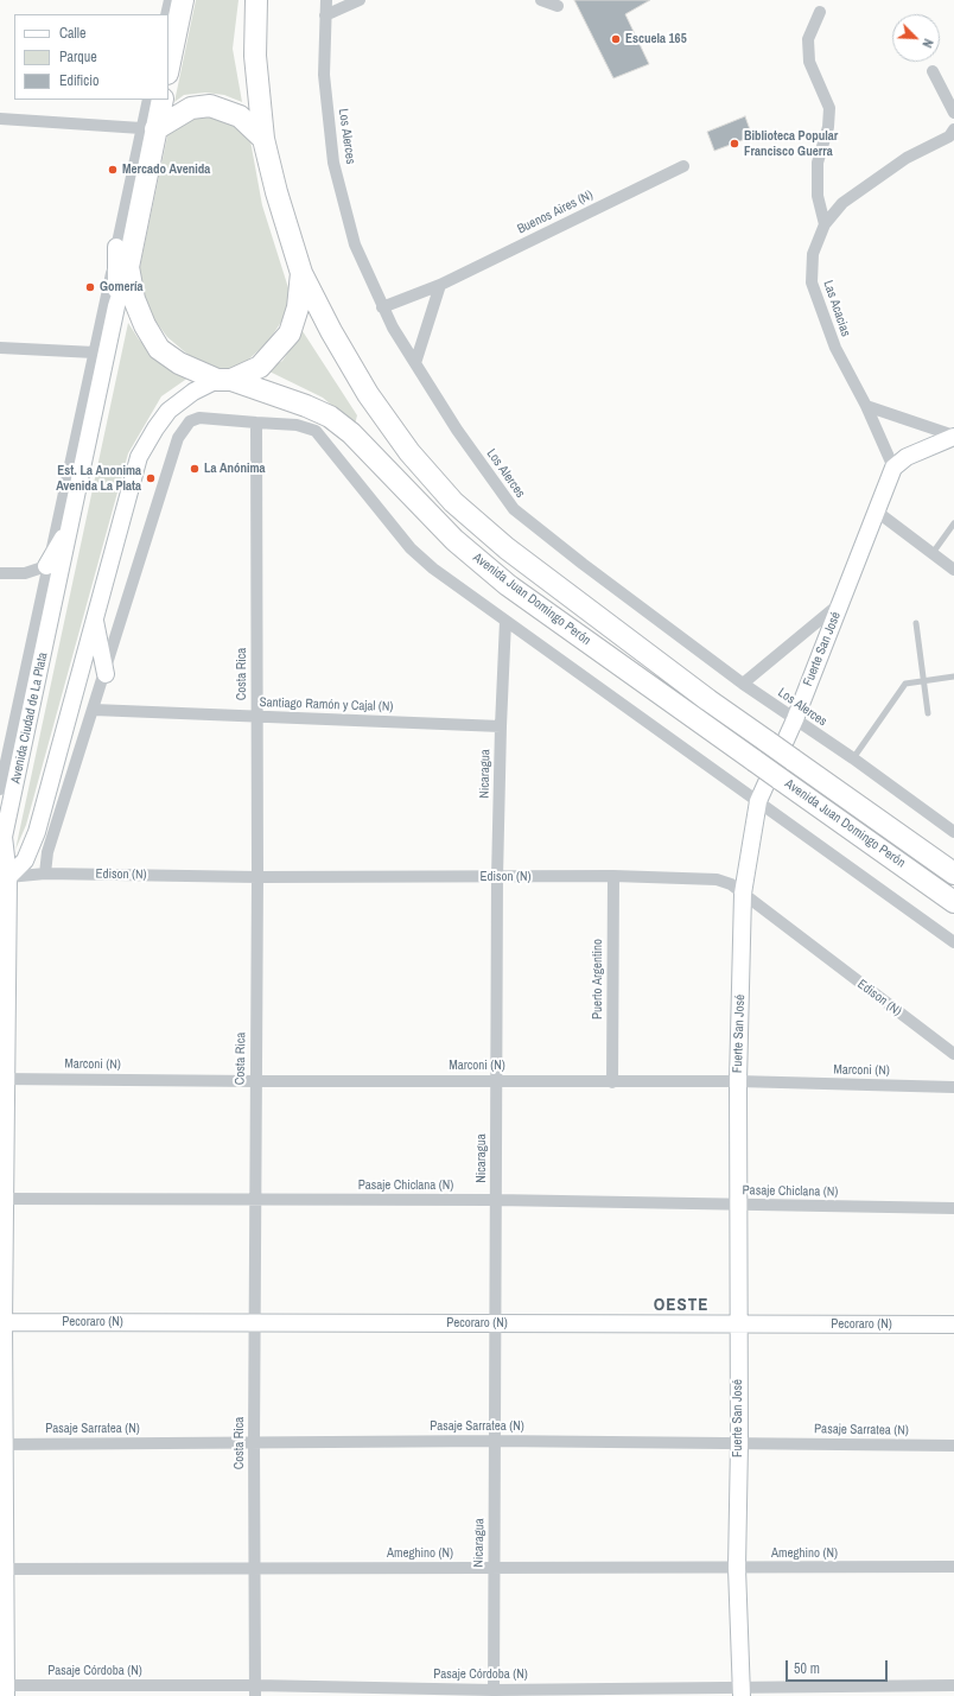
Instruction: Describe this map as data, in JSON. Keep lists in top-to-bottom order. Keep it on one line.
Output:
{"streets":{"highway":["Avenida Juan Domingo Perón","Avenida Ciudad de La Plata"],"street":["Los Alerces","Buenos Aires (N)","Las Acacias","Fuerte San José","Costa Rica","Santiago Ramón y Cajal (N)","Nicaragua","Edison (N)","Puerto Argentino","Marconi (N)","Pasaje Chiclana (N)","Pecoraro (N)","Pasaje Sarratea (N)","Ameghino (N)","Pasaje Córdoba (N)"]},"crossings":[["Los Alerces","Buenos Aires (N)"],["Los Alerces","Fuerte San José"],["Las Acacias","Fuerte San José"],["Avenida Juan Domingo Perón","Avenida Ciudad de La Plata"],["Fuerte San José","Edison (N)"],["Fuerte San José","Marconi (N)"],["Fuerte San José","Pasaje Chiclana (N)"],["Fuerte San José","Pecoraro (N)"],["Fuerte San José","Pasaje Sarratea (N)"],["Fuerte San José","Ameghino (N)"],["Fuerte San José","Pasaje Córdoba (N)"],["Costa Rica","Santiago Ramón y Cajal (N)"],["Costa Rica","Edison (N)"],["Costa Rica","Marconi (N)"],["Costa Rica","Pasaje Chiclana (N)"],["Costa Rica","Pecoraro (N)"],["Costa Rica","Pasaje Sarratea (N)"],["Costa Rica","Ameghino (N)"],["Costa Rica","Pasaje Córdoba (N)"],["Santiago Ramón y Cajal (N)","Nicaragua"],["Avenida Ciudad de La Plata","Edison (N)"],["Avenida Ciudad de La Plata","Marconi (N)"],["Avenida Ciudad de La Plata","Pasaje Chiclana (N)"],["Avenida Ciudad de La Plata","Pecoraro (N)"],["Avenida Ciudad de La Plata","Pasaje Sarratea (N)"],["Avenida Ciudad de La Plata","Ameghino (N)"],["Avenida Ciudad de La Plata","Pasaje Córdoba (N)"],["Nicaragua","Edison (N)"],["Nicaragua","Marconi (N)"],["Nicaragua","Pasaje Chiclana (N)"],["Nicaragua","Pecoraro (N)"],["Nicaragua","Pasaje Sarratea (N)"],["Nicaragua","Ameghino (N)"],["Nicaragua","Pasaje Córdoba (N)"],["Edison (N)","Puerto Argentino"],["Puerto Argentino","Marconi (N)"]],"districts":["OESTE"],"places":["Escuela 165","Biblioteca Popular Francisco Guerra","Mercado Avenida","Gomería","La Anónima","Est. La Anonima Avenida La Plata"],"legend":["Calle","Parque","Edificio"],"scale_bar":"50 m","north":"bottom right"}
